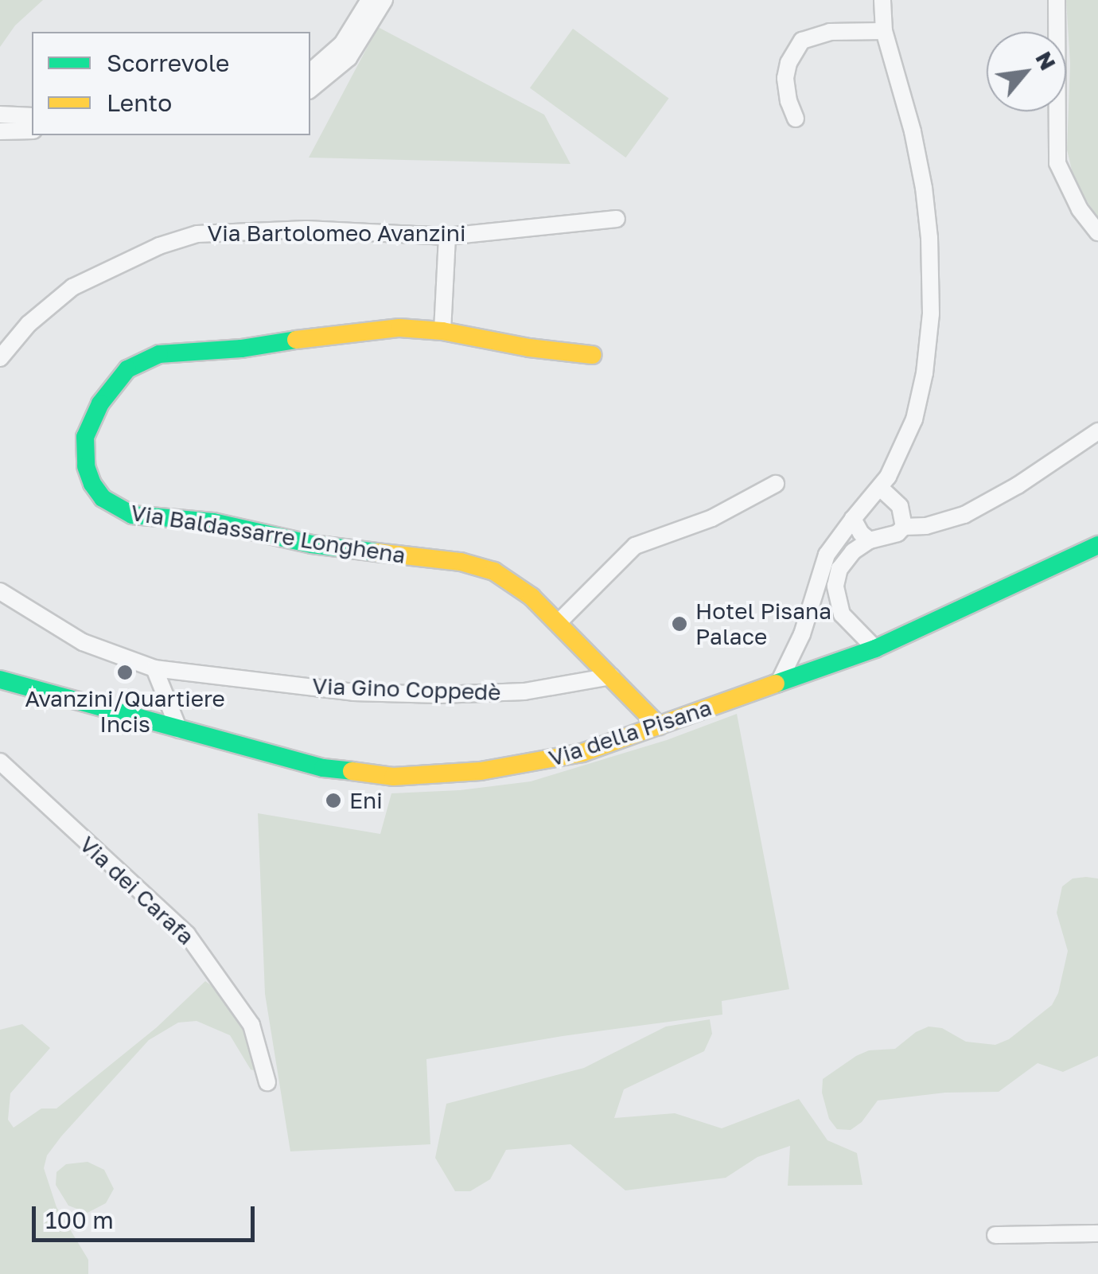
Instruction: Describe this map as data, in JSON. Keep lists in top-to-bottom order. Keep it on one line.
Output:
{"streets":{"street":["Via Bartolomeo Avanzini","Via Baldassarre Longhena","Via Gino Coppedè","Via della Pisana","Via dei Carafa"]},"crossings":[["Via Baldassarre Longhena","Via Gino Coppedè"],["Via Baldassarre Longhena","Via della Pisana"]],"places":["Hotel Pisana Palace","Avanzini/Quartiere Incis","Eni"],"legend":["Scorrevole","Lento"],"scale_bar":"100 m","north":"top right"}
